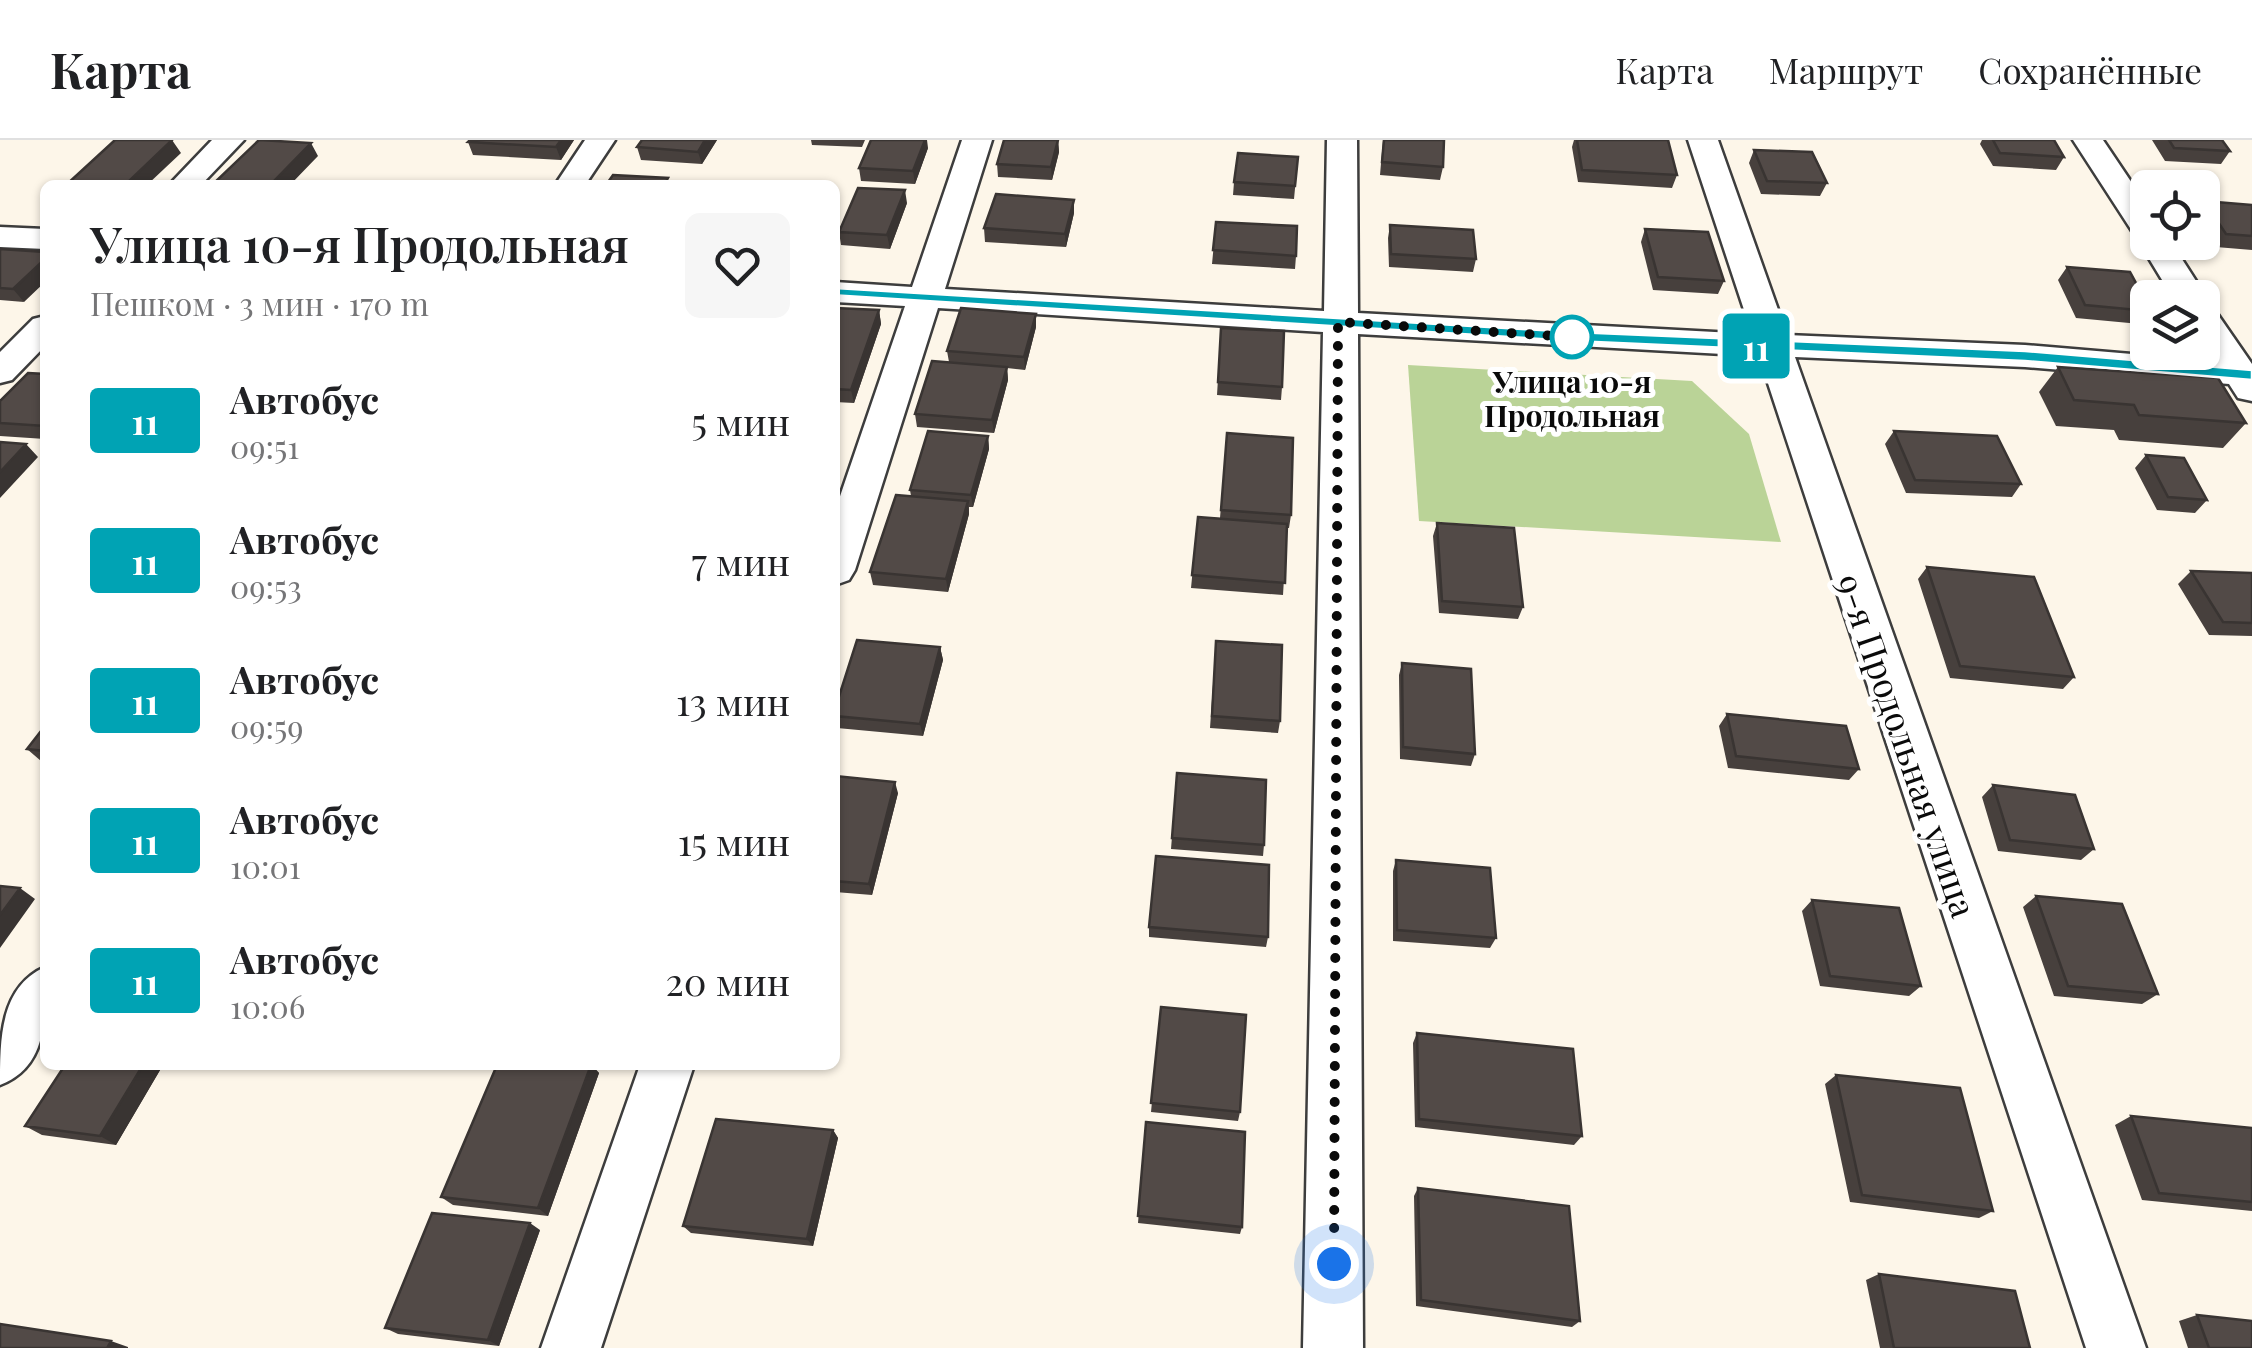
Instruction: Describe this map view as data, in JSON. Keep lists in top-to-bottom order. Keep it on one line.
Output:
{"streets":{"street":["9-я Продольная улица"]},"places":["Улица 10-я Продольная"],"lines":["bus line 11"],"page":{"header":"Карта","nav":["Карта","Маршрут","Сохранённые"],"on_map":"11","heading":["Улица 10-я Продольная","Пешком · 3 мин · 170 m"],"list":[{"mark":"11","name":"Автобус","note":"09:51","value":"5 мин"},{"mark":"11","name":"Автобус","note":"09:53","value":"7 мин"},{"mark":"11","name":"Автобус","note":"09:59","value":"13 мин"},{"mark":"11","name":"Автобус","note":"10:01","value":"15 мин"},{"mark":"11","name":"Автобус","note":"10:06","value":"20 мин"}]}}
